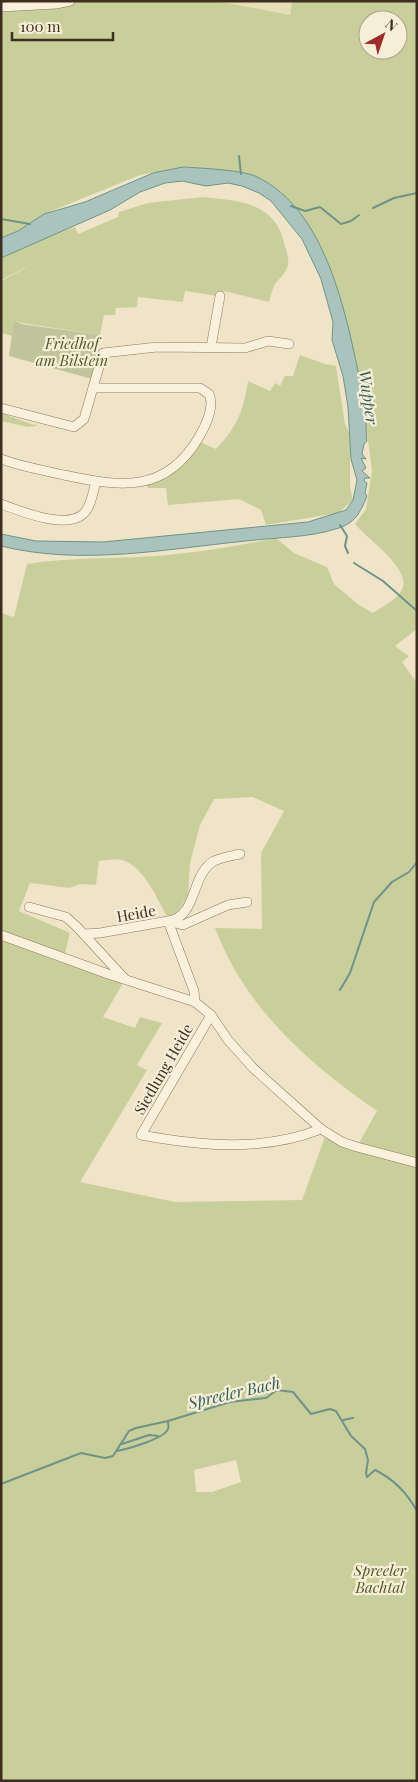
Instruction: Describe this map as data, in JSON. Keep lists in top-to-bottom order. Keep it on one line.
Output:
{"streets":{"street":["Heide","Siedlung Heide"]},"crossings":[["Heide","Siedlung Heide"]],"water":["Wupper","Spreeler Bach"],"parks":["Friedhof am Bilstein","Spreeler Bachtal"],"scale_bar":"100 m","north":"top right"}
